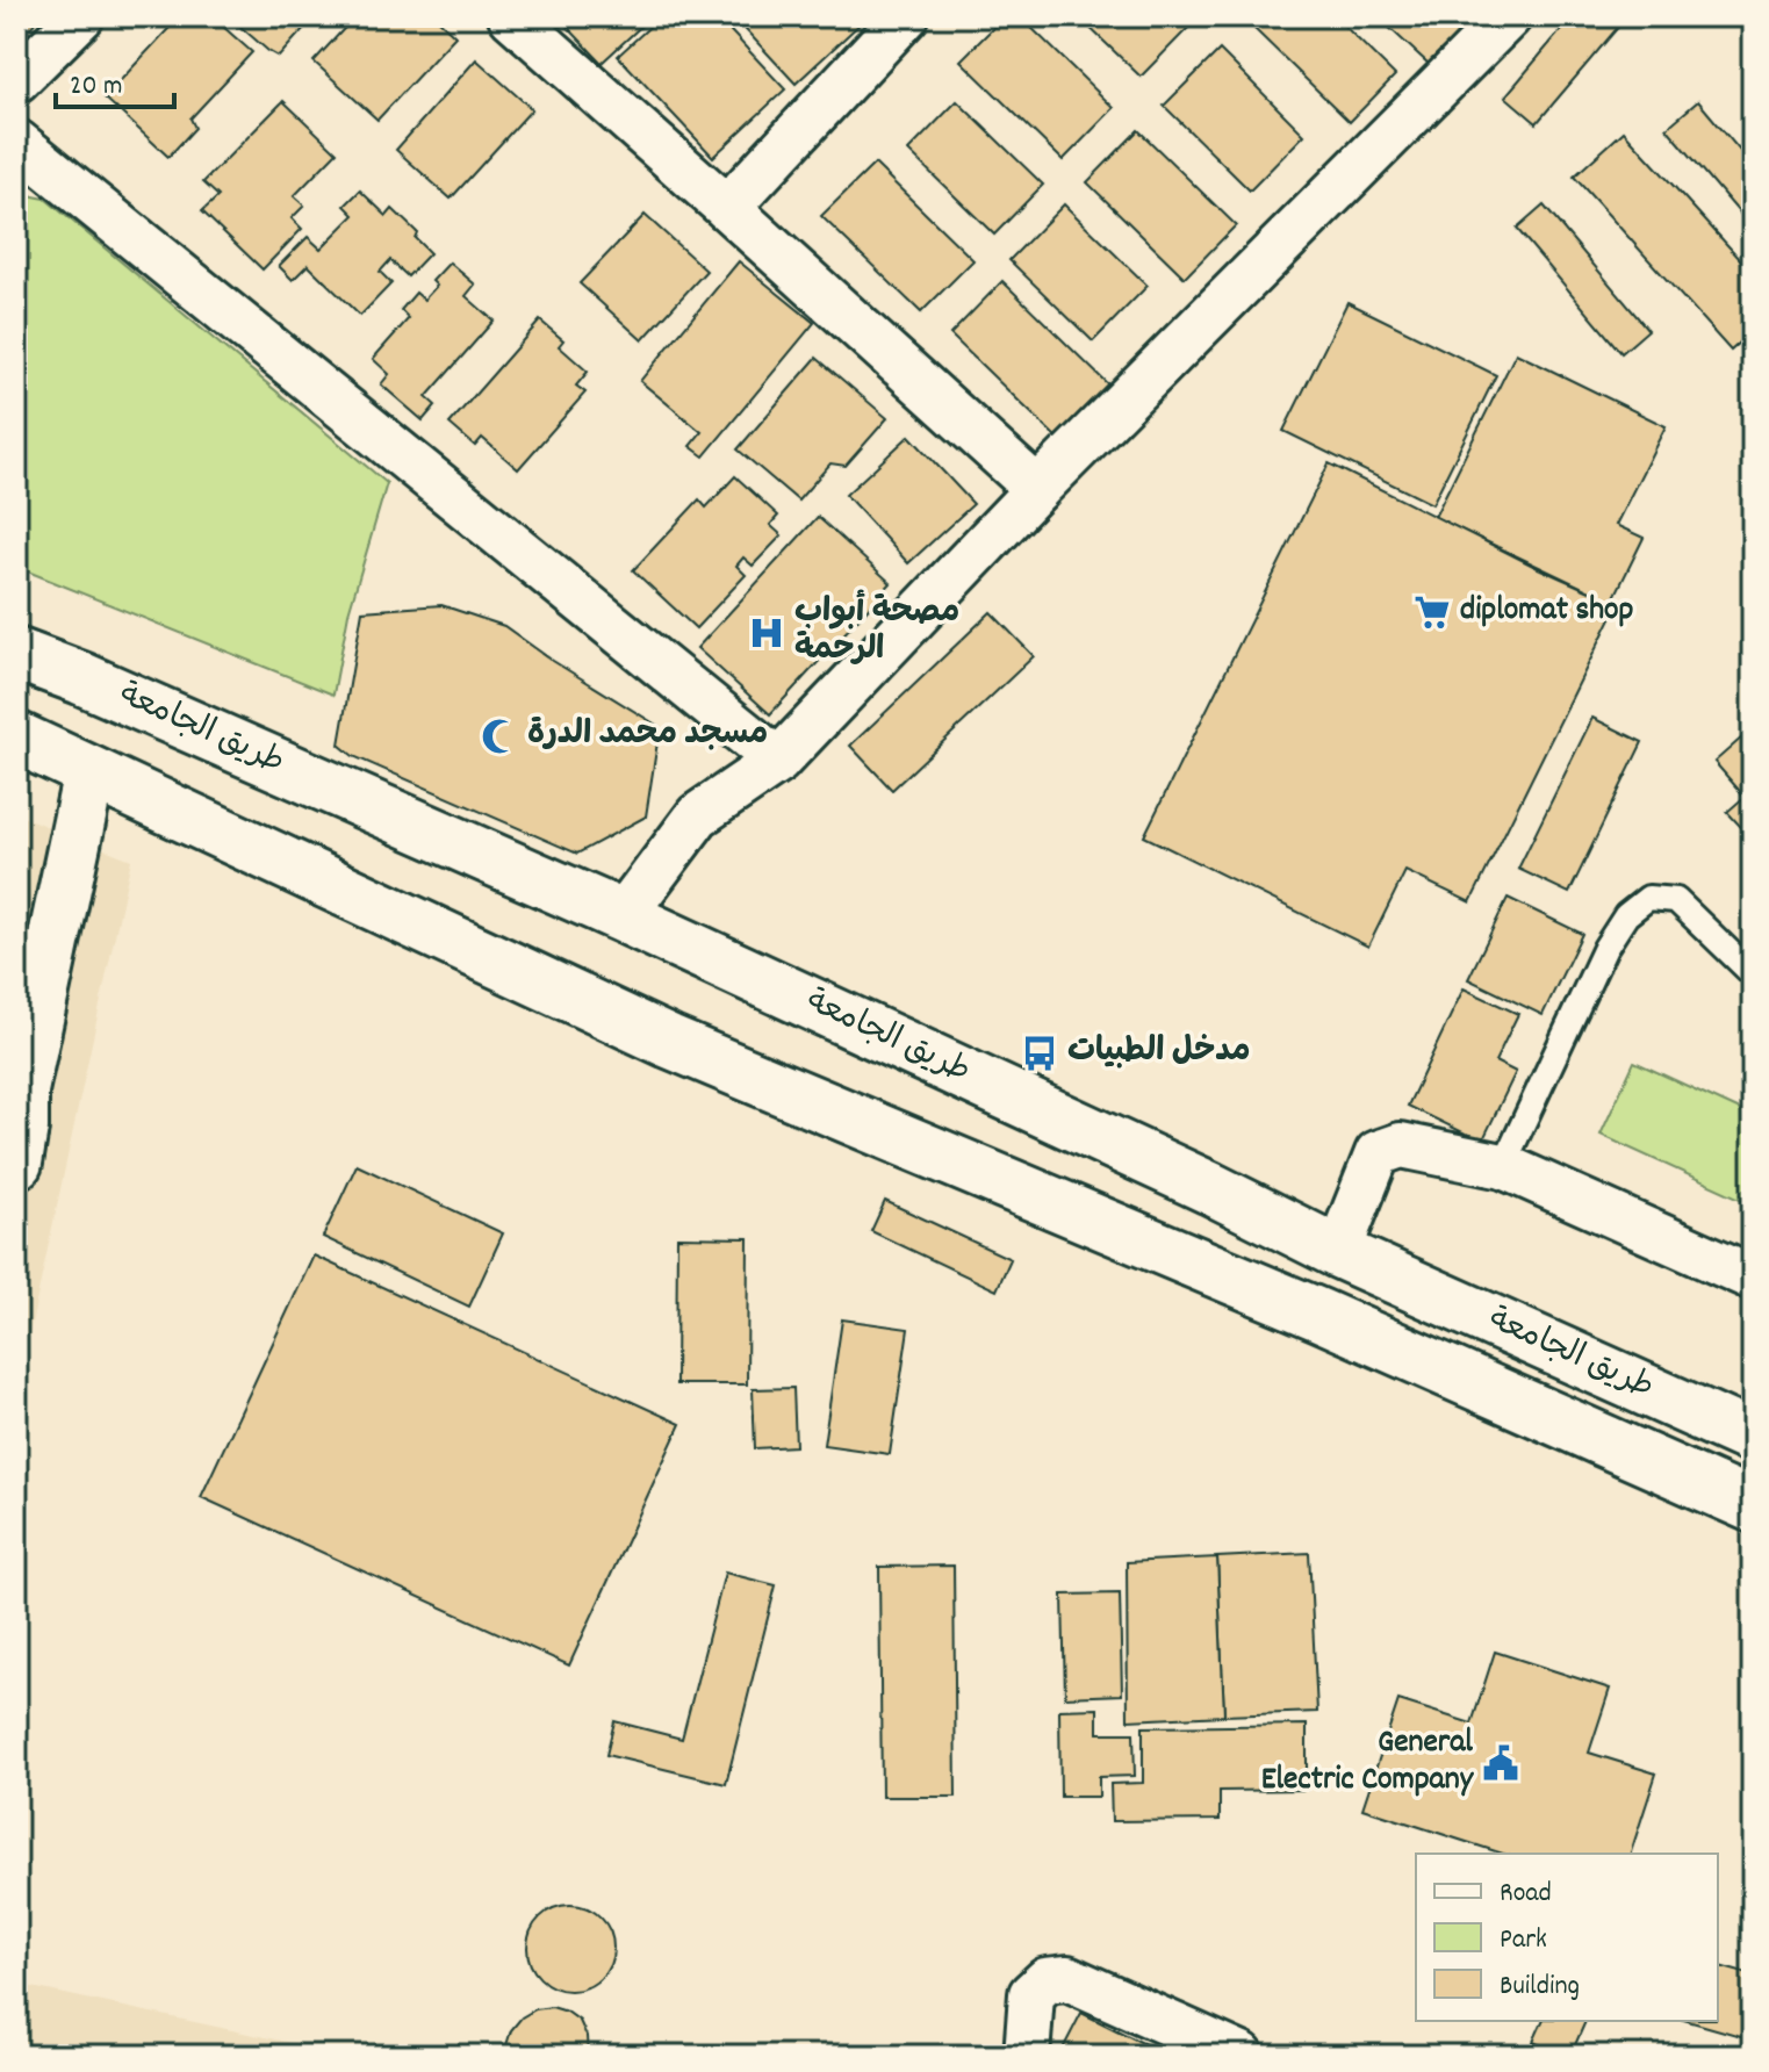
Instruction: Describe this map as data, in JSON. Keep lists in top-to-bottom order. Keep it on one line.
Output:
{"streets":{"main road":["طريق الجامعة"]},"places":{"supermarket":["diplomat shop"],"hospital":["مصحة أبواب الرحمة"],"mosque":["مسجد محمد الدرة"],"bus stop":["مدخل الطبيات"],"public building":["General Electric Company"]},"legend":["Road","Park","Building"],"scale_bar":"20 m"}
